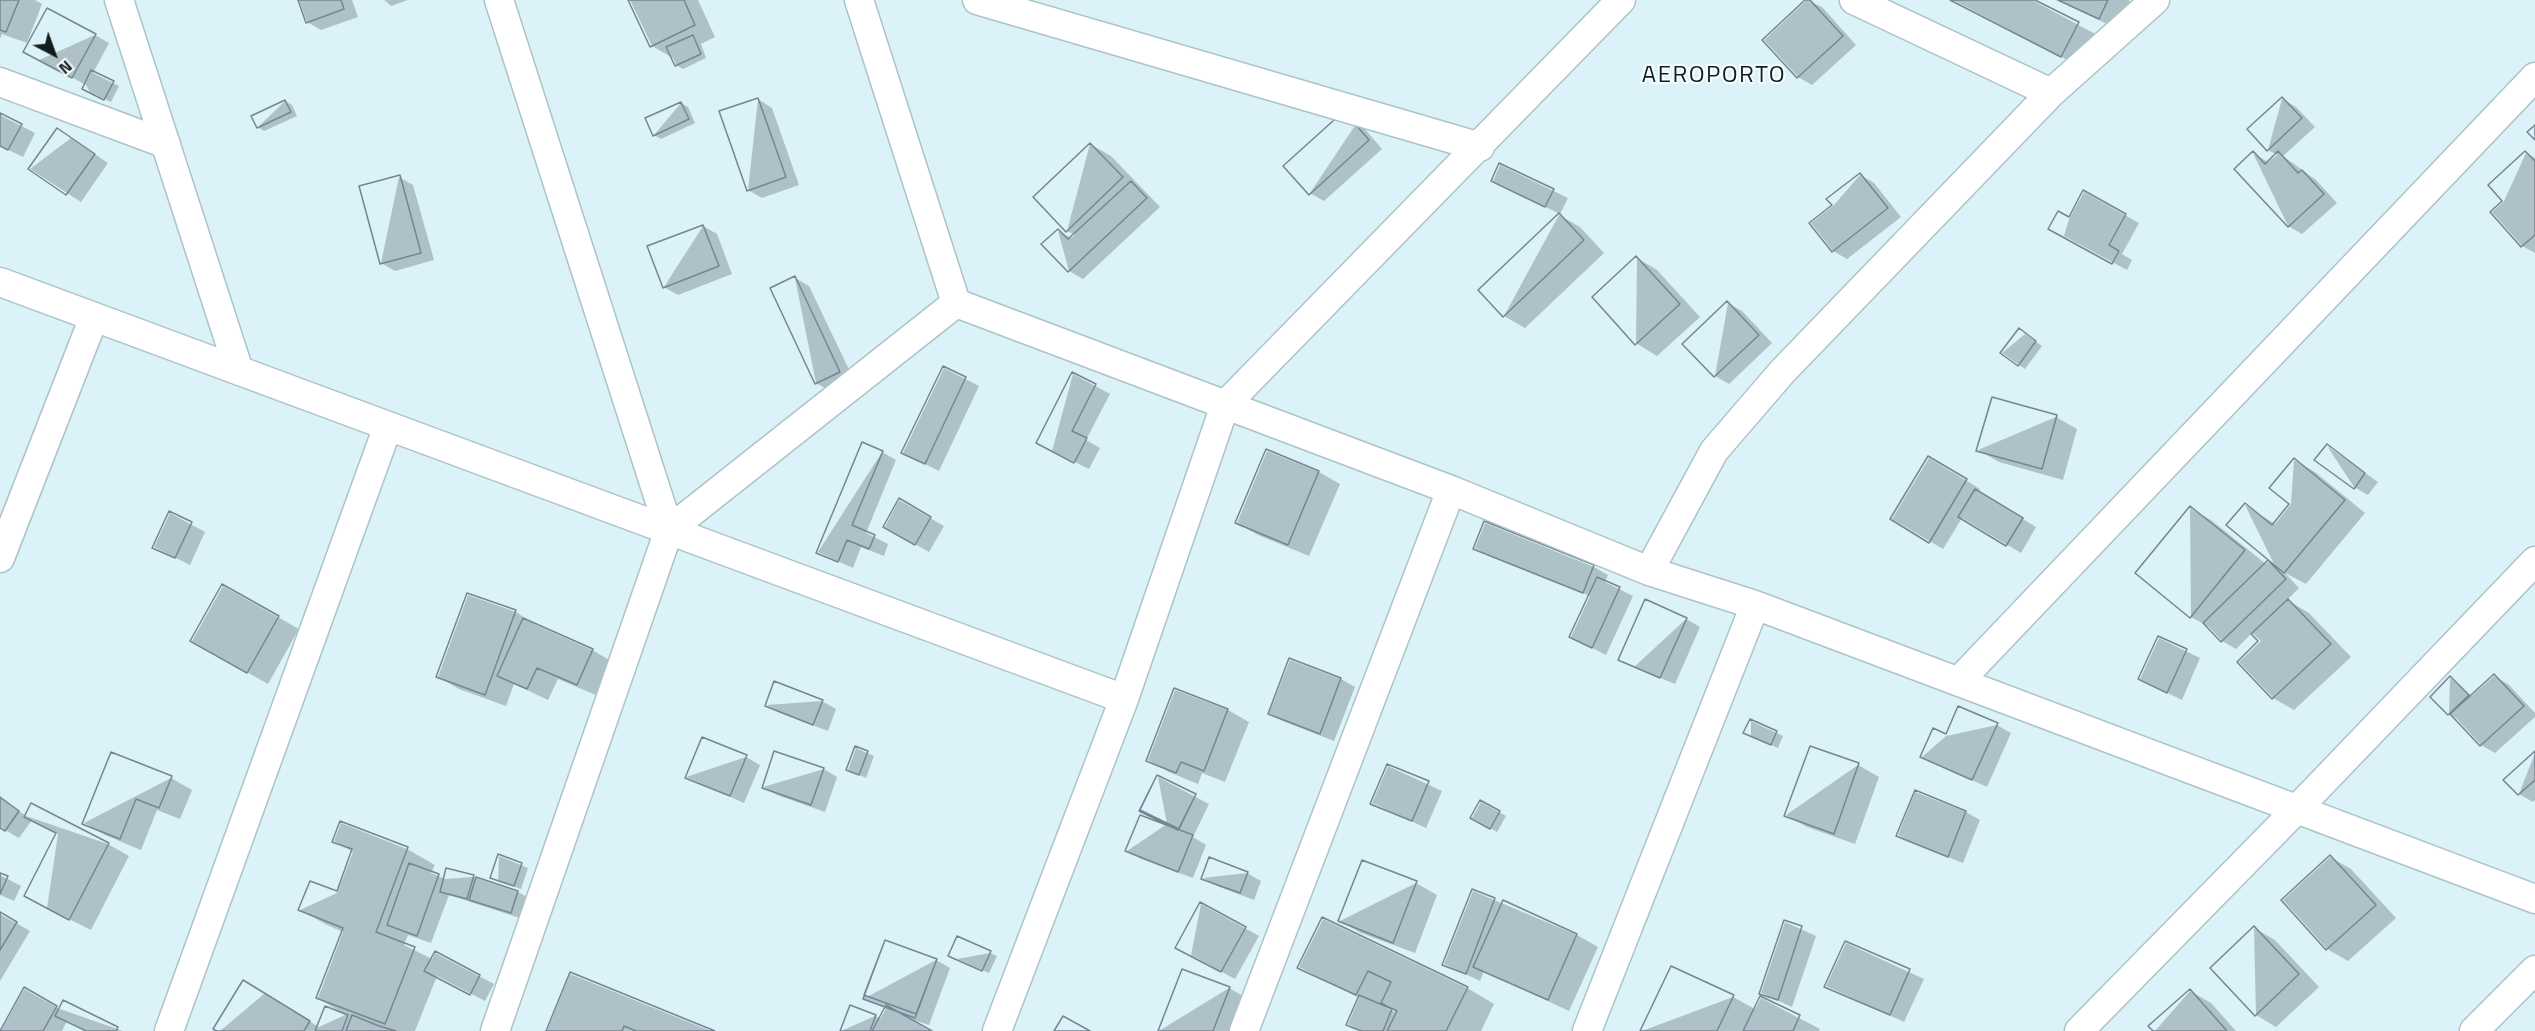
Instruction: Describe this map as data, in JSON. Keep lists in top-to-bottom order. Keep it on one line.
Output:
{"districts":["AEROPORTO"],"north":"bottom right"}
